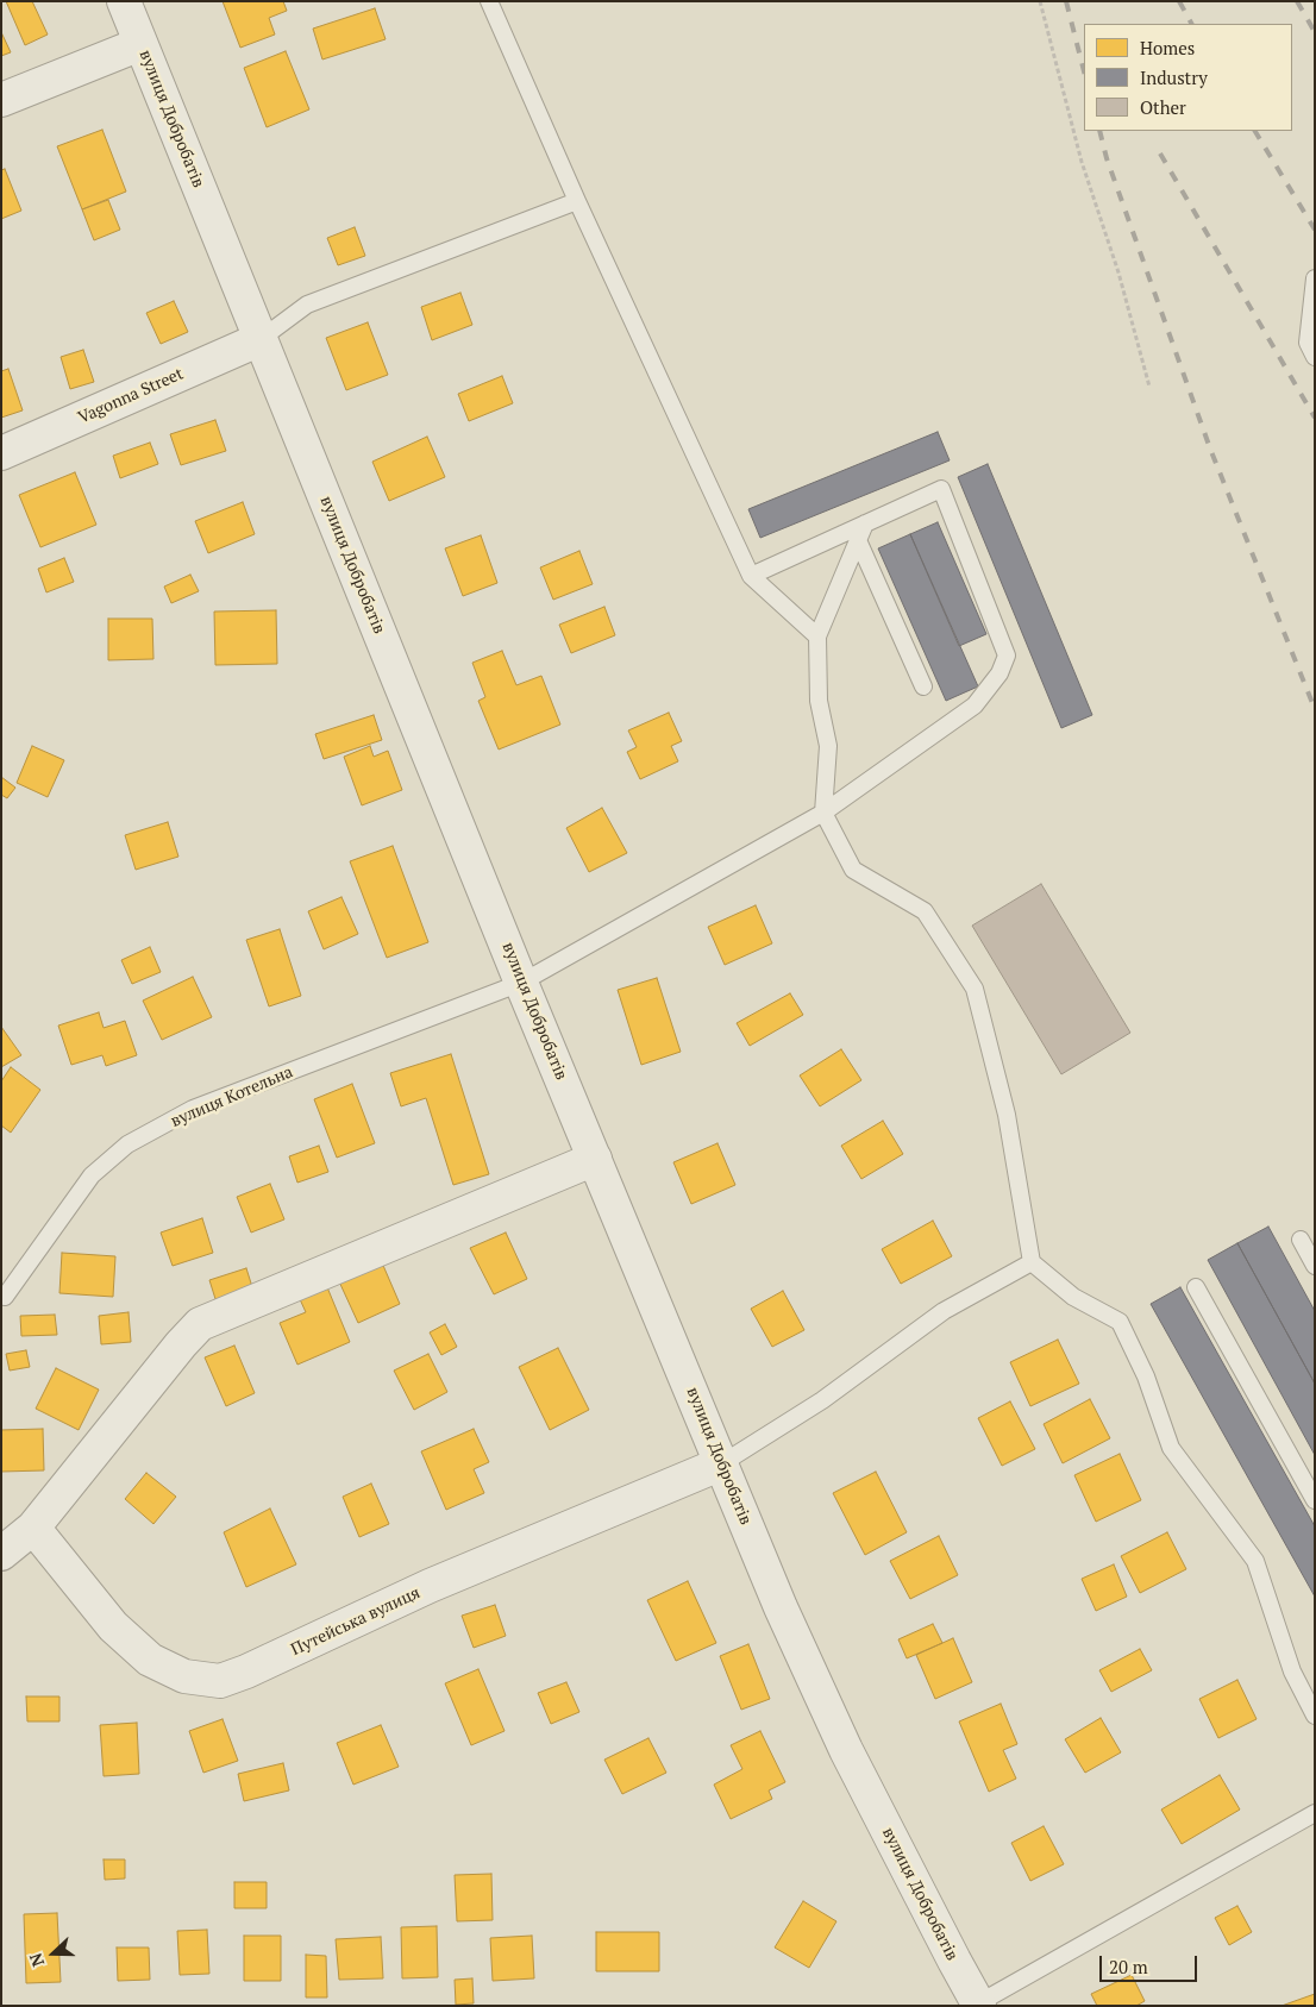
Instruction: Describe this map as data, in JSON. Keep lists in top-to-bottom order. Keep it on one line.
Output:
{"streets":{"street":["вулиця Добробатів","Vagonna Street","Путейська вулиця"],"lane":["вулиця Котельна"]},"crossings":[["вулиця Добробатів","Vagonna Street"],["вулиця Добробатів","вулиця Котельна"],["вулиця Добробатів","Путейська вулиця"]],"legend":["Homes","Industry","Other"],"scale_bar":"20 m","north":"left"}
